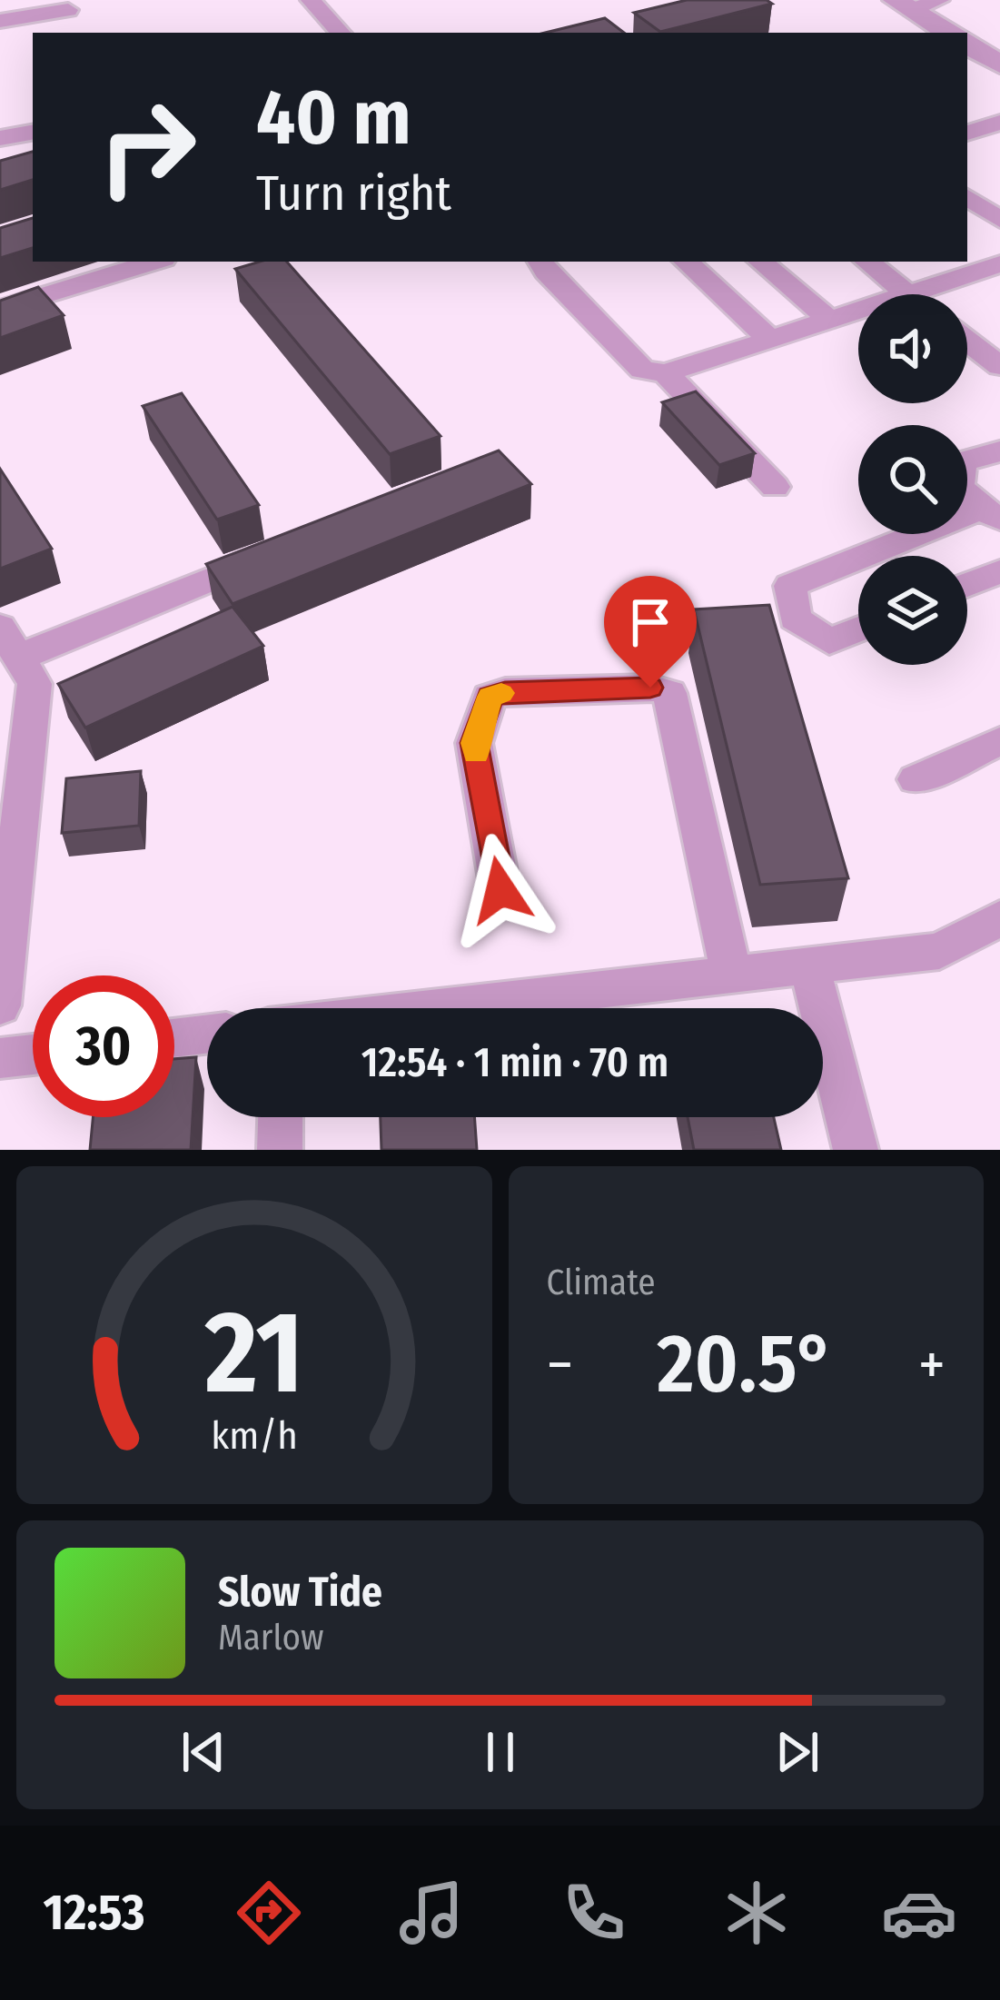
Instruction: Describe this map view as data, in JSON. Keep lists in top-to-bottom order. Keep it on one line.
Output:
{"page":{"turn":["40 m","Turn right"],"limit":"30","trip":"12:54 · 1 min · 70 m","tile":"Climate","heat":["−","20.5°","+"],"song":["Slow Tide","Marlow"],"tabs":"12:53","gauge":["21","km/h"]}}
